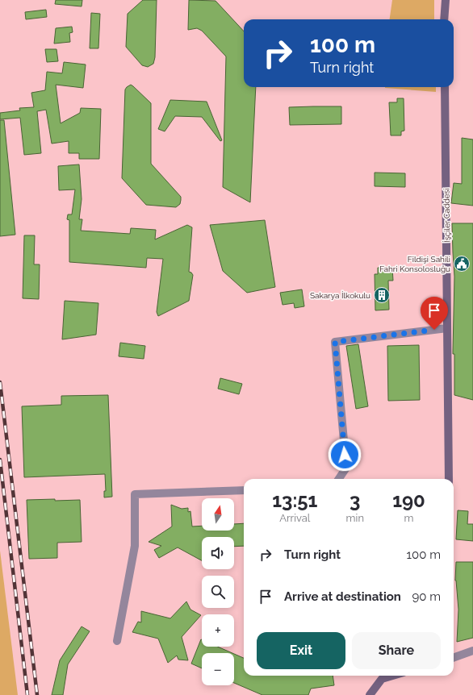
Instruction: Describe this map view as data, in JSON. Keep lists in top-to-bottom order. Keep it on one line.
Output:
{"streets":{"street":["İşçiler Caddesi"]},"places":{"public building":["Fildişi Sahili Fahri Konsolosluğu"],"building":["Sakarya İlkokulu"]},"north":"top","page":{"turn":["100 m","Turn right"],"eta":["13:51","Arrival","3","min","190","m"],"map_buttons":["+","−"],"list":[{"name":"Turn right","value":"100 m"},{"name":"Arrive at destination","value":"90 m"}],"buttons":["Exit","Share"]}}
